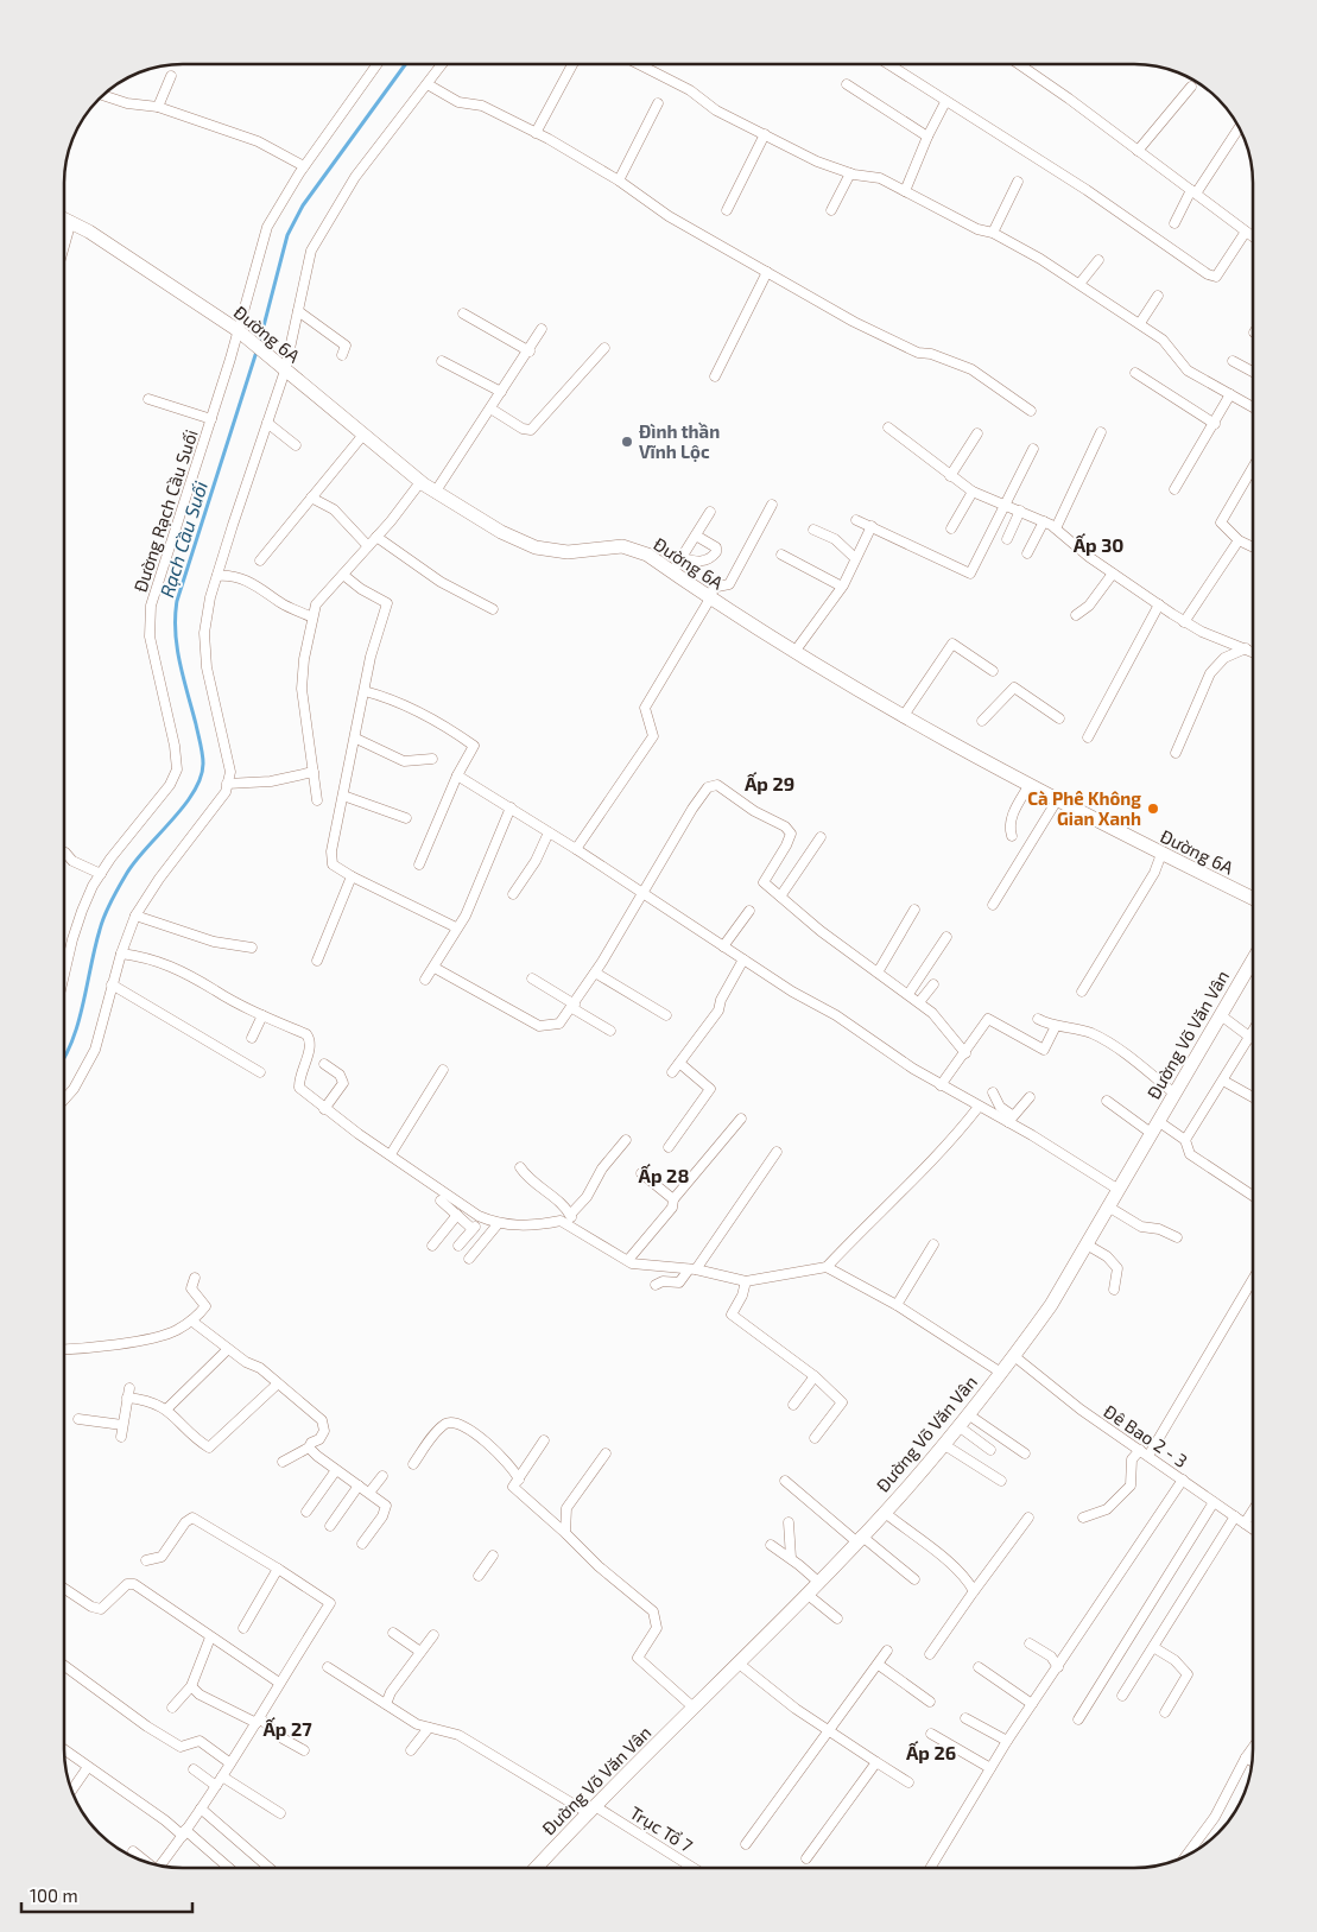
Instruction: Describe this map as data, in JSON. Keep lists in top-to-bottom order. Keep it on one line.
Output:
{"streets":{"street":["Đường 6A","Đường Rạch Cầu Suối","Đường Võ Văn Vân","Đê Bao 2 - 3","Trục Tổ 7"]},"crossings":[["Đường 6A","Đường Rạch Cầu Suối"],["Đường Võ Văn Vân","Đê Bao 2 - 3"],["Đường Võ Văn Vân","Trục Tổ 7"]],"districts":["Ấp 30","Ấp 29","Ấp 28","Ấp 27","Ấp 26"],"water":["Rạch Cầu Suối"],"places":["Đình thần Vĩnh Lộc","Cà Phê Không Gian Xanh"],"scale_bar":"100 m"}
